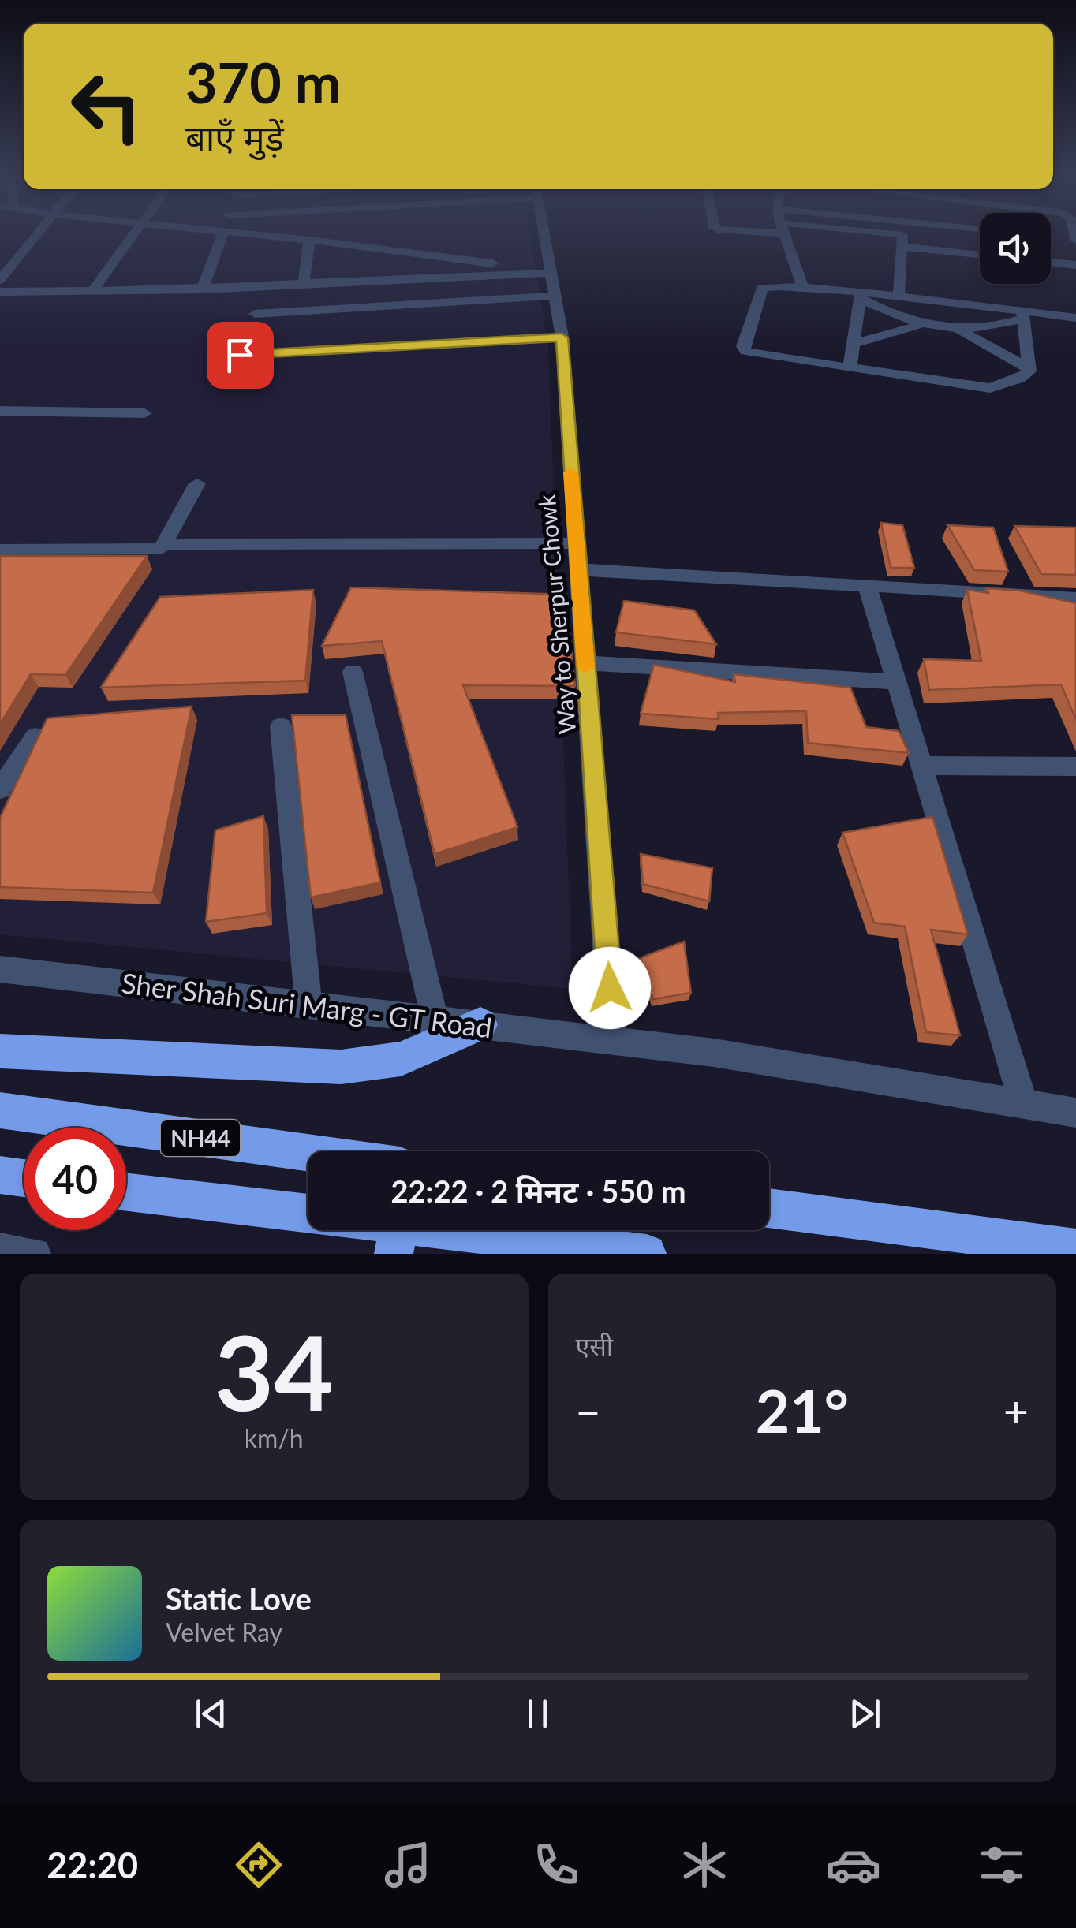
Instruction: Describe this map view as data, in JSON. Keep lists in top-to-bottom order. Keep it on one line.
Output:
{"streets":{"highway":["NH44"],"street":["Way to Sherpur Chowk","Sher Shah Suri Marg - GT Road"]},"crossings":[["Way to Sherpur Chowk","Sher Shah Suri Marg - GT Road"]],"page":{"turn":["370 m","बाएँ मुड़ें"],"limit":"40","trip":"22:22 · 2 मिनट · 550 m","tile":[["34","km/h"],"एसी"],"heat":["−","21°","+"],"song":["Static Love","Velvet Ray"],"tabs":"22:20"}}
